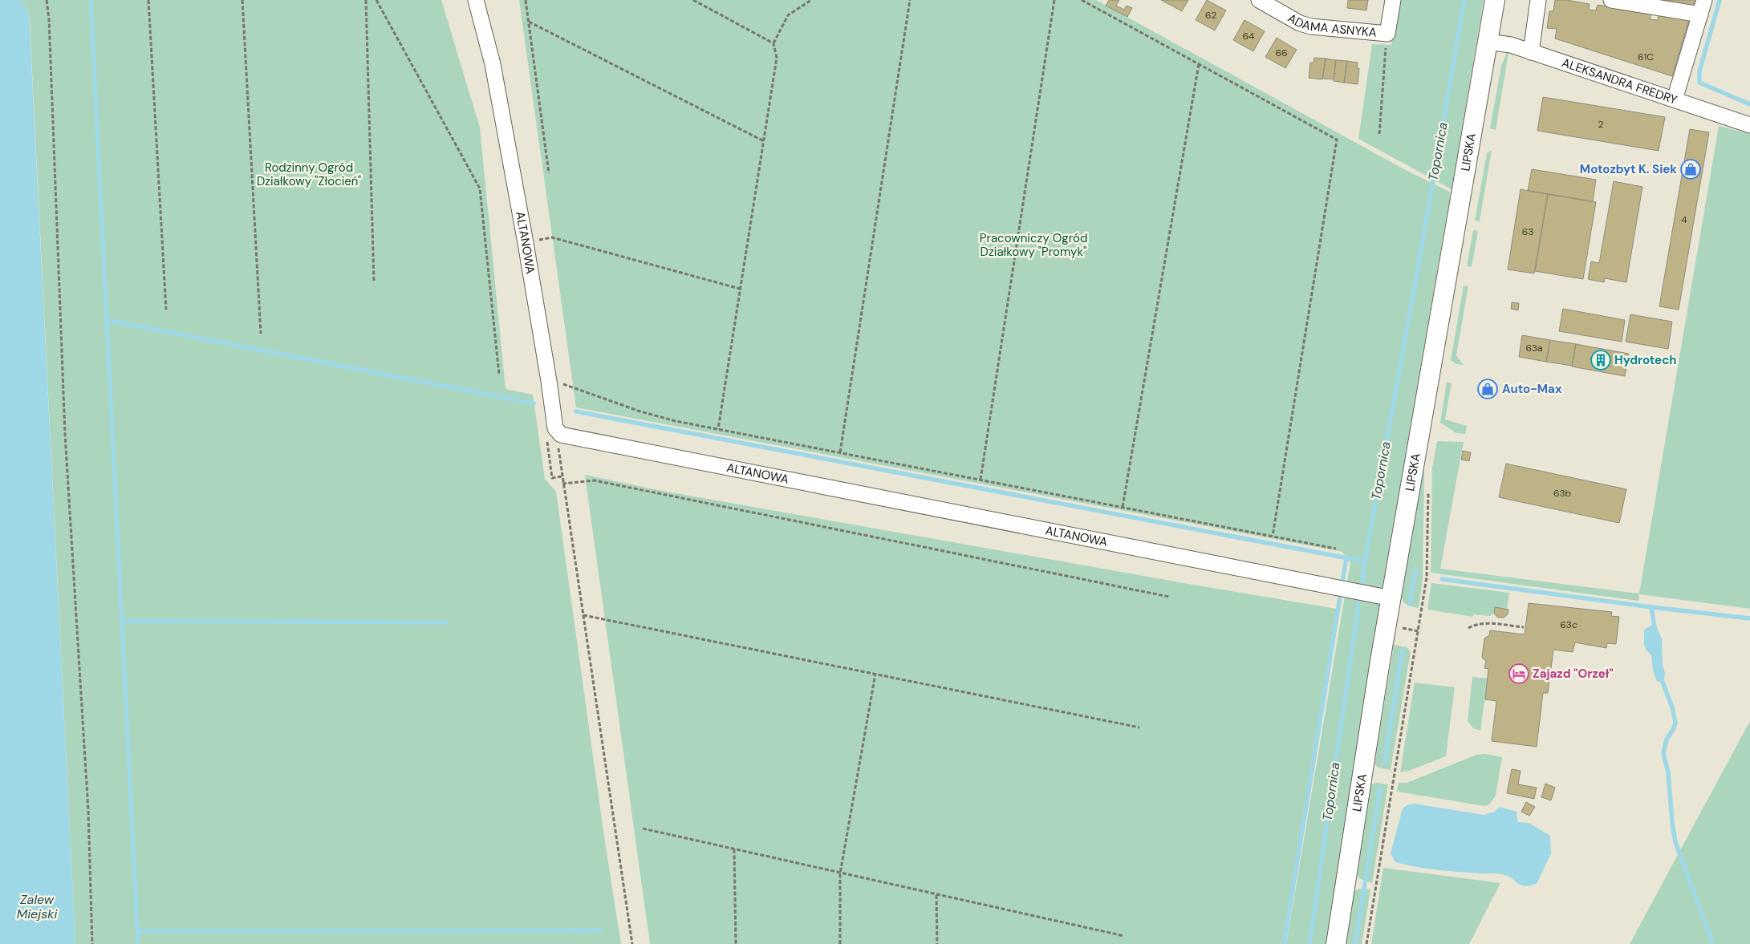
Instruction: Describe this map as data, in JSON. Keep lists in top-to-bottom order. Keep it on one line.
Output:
{"streets":{"main road":["LIPSKA"],"street":["ADAMA ASNYKA","ALEKSANDRA FREDRY","ALTANOWA"]},"crossings":[["ALEKSANDRA FREDRY","LIPSKA"],["LIPSKA","ALTANOWA"]],"water":["Topornica","Zalew Miejski"],"parks":["Rodzinny Ogród Działkowy \"Złocień\"","Pracowniczy Ogród Działkowy \"Promyk\""],"places":{"shop":["Motozbyt K. Siek","Auto-Max"],"building":["Hydrotech"],"hotel":["Zajazd \"Orzeł\""]},"house_numbers":["62","64","66","61C","2","4","63","63a","63b","63c"]}
